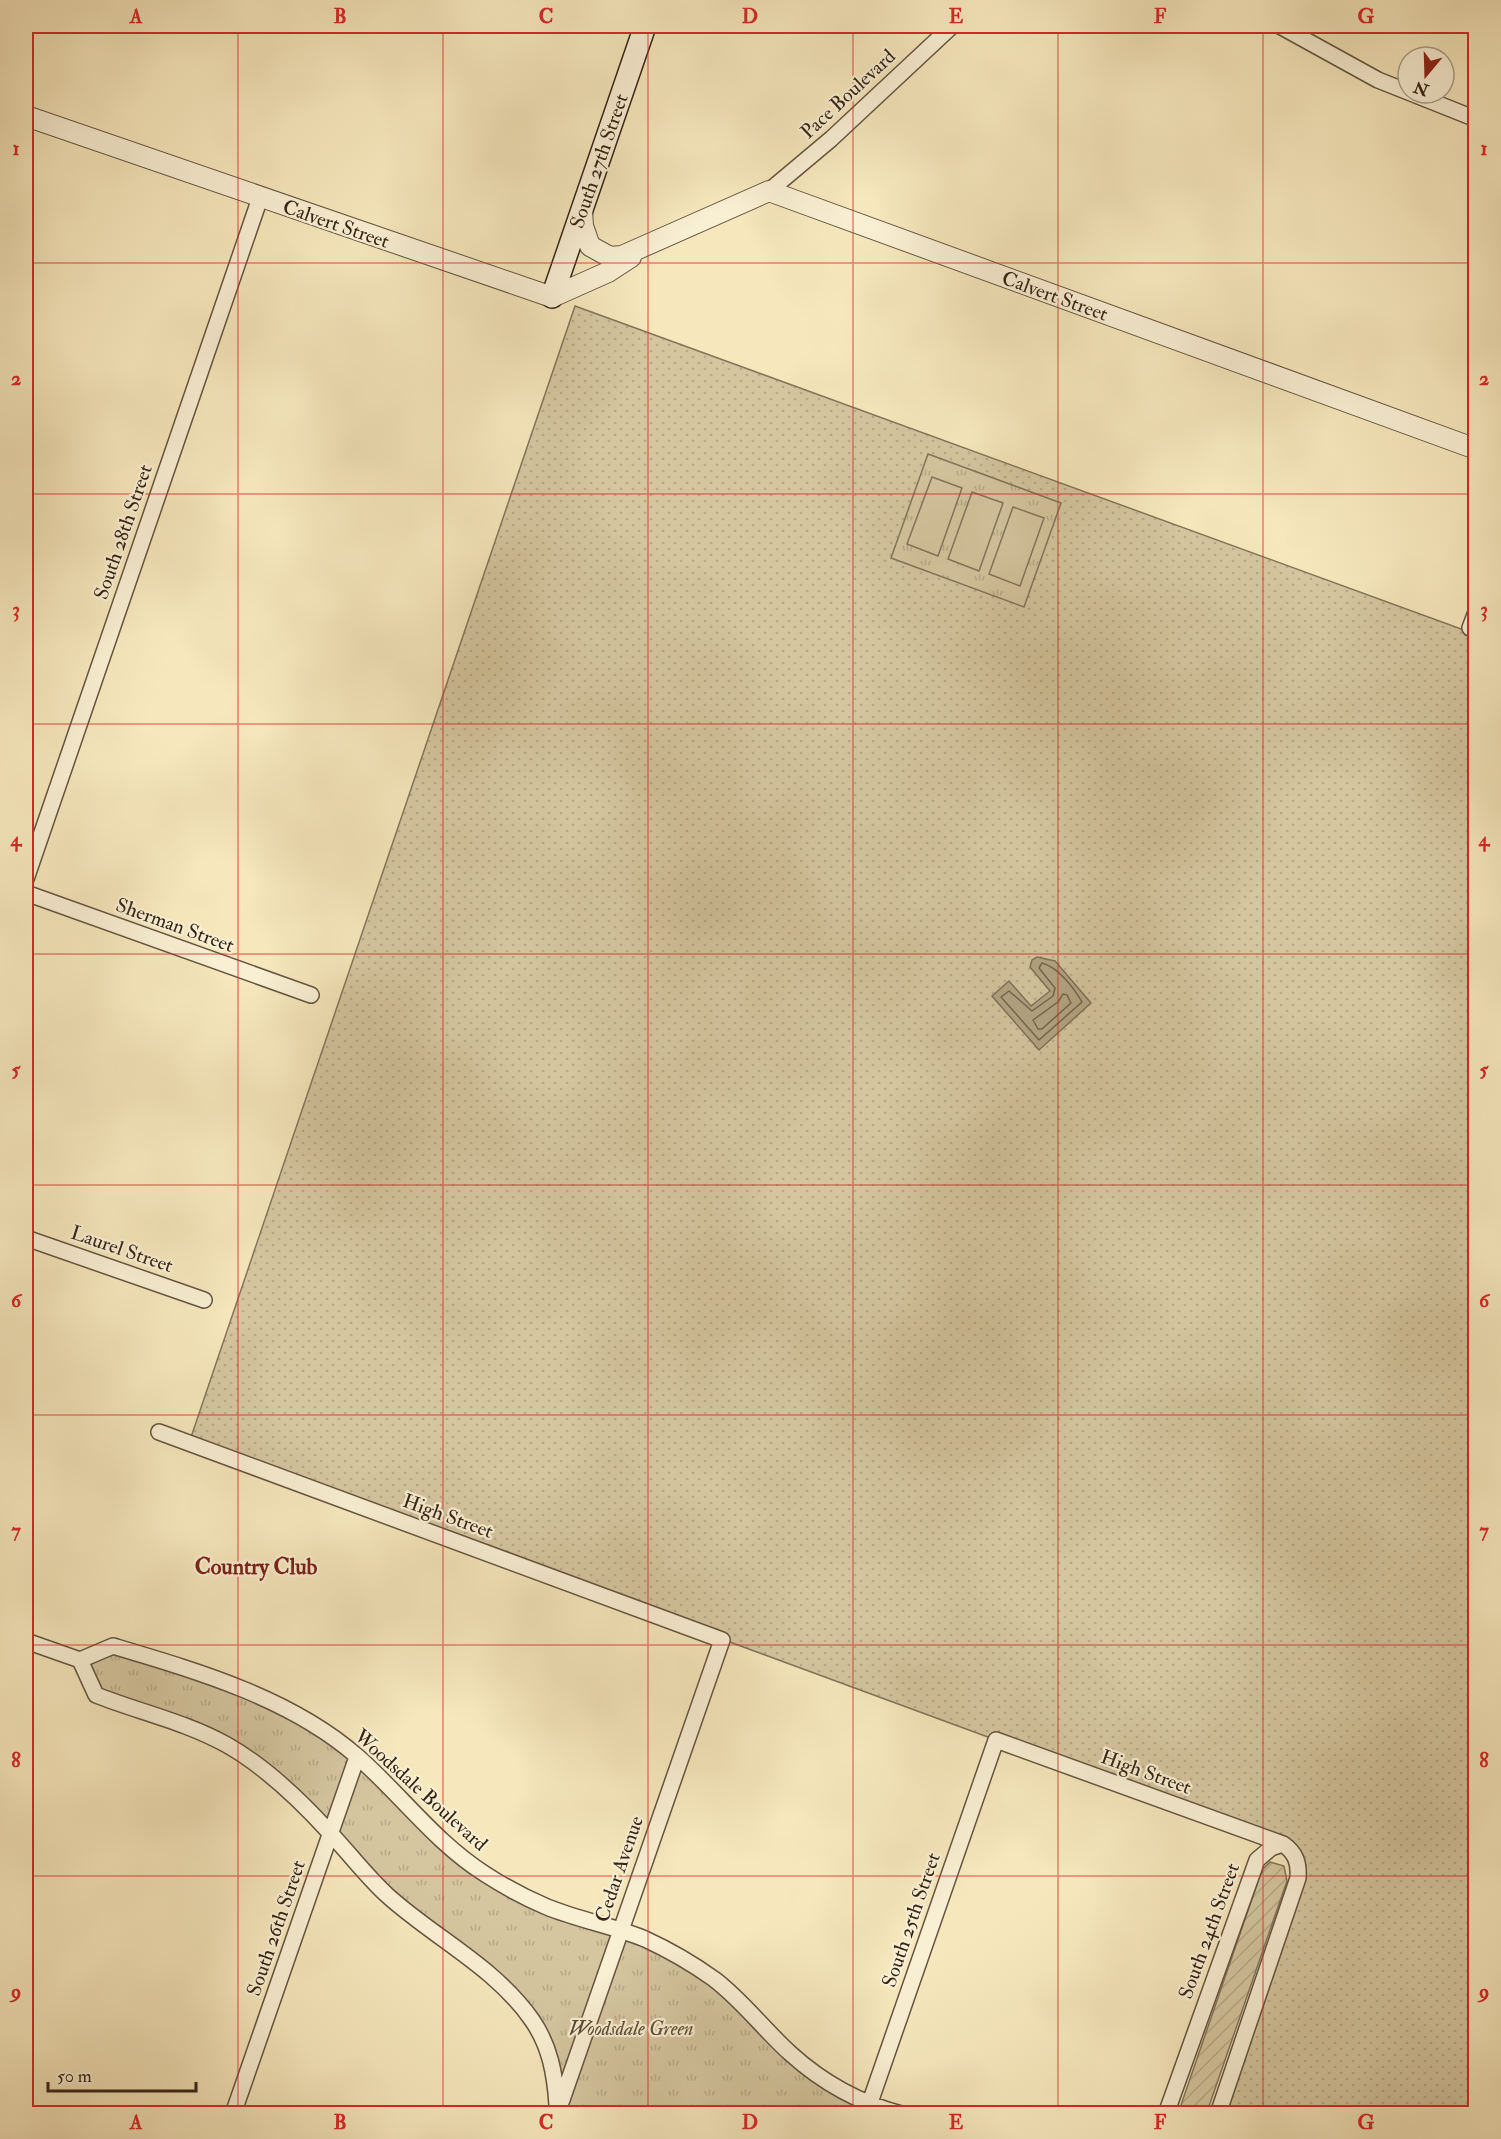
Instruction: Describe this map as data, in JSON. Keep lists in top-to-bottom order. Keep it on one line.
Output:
{"streets":{"main road":["South 27th Street"],"street":["Pace Boulevard","Calvert Street","South 28th Street","Sherman Street","Laurel Street","High Street","Woodsdale Boulevard","Cedar Avenue","South 25th Street","South 26th Street","South 24th Street"]},"crossings":[["Pace Boulevard","Calvert Street"],["South 27th Street","Calvert Street"],["Calvert Street","South 28th Street"],["High Street","Cedar Avenue"],["High Street","South 25th Street"],["High Street","South 24th Street"],["Woodsdale Boulevard","Cedar Avenue"],["Woodsdale Boulevard","South 25th Street"],["Woodsdale Boulevard","South 26th Street"]],"districts":["Country Club"],"parks":["Woodsdale Green"],"scale_bar":"50 m","north":"bottom","grid":{"columns":["A","B","C","D","E","F","G"],"rows":["1","2","3","4","5","6","7","8","9"]}}
